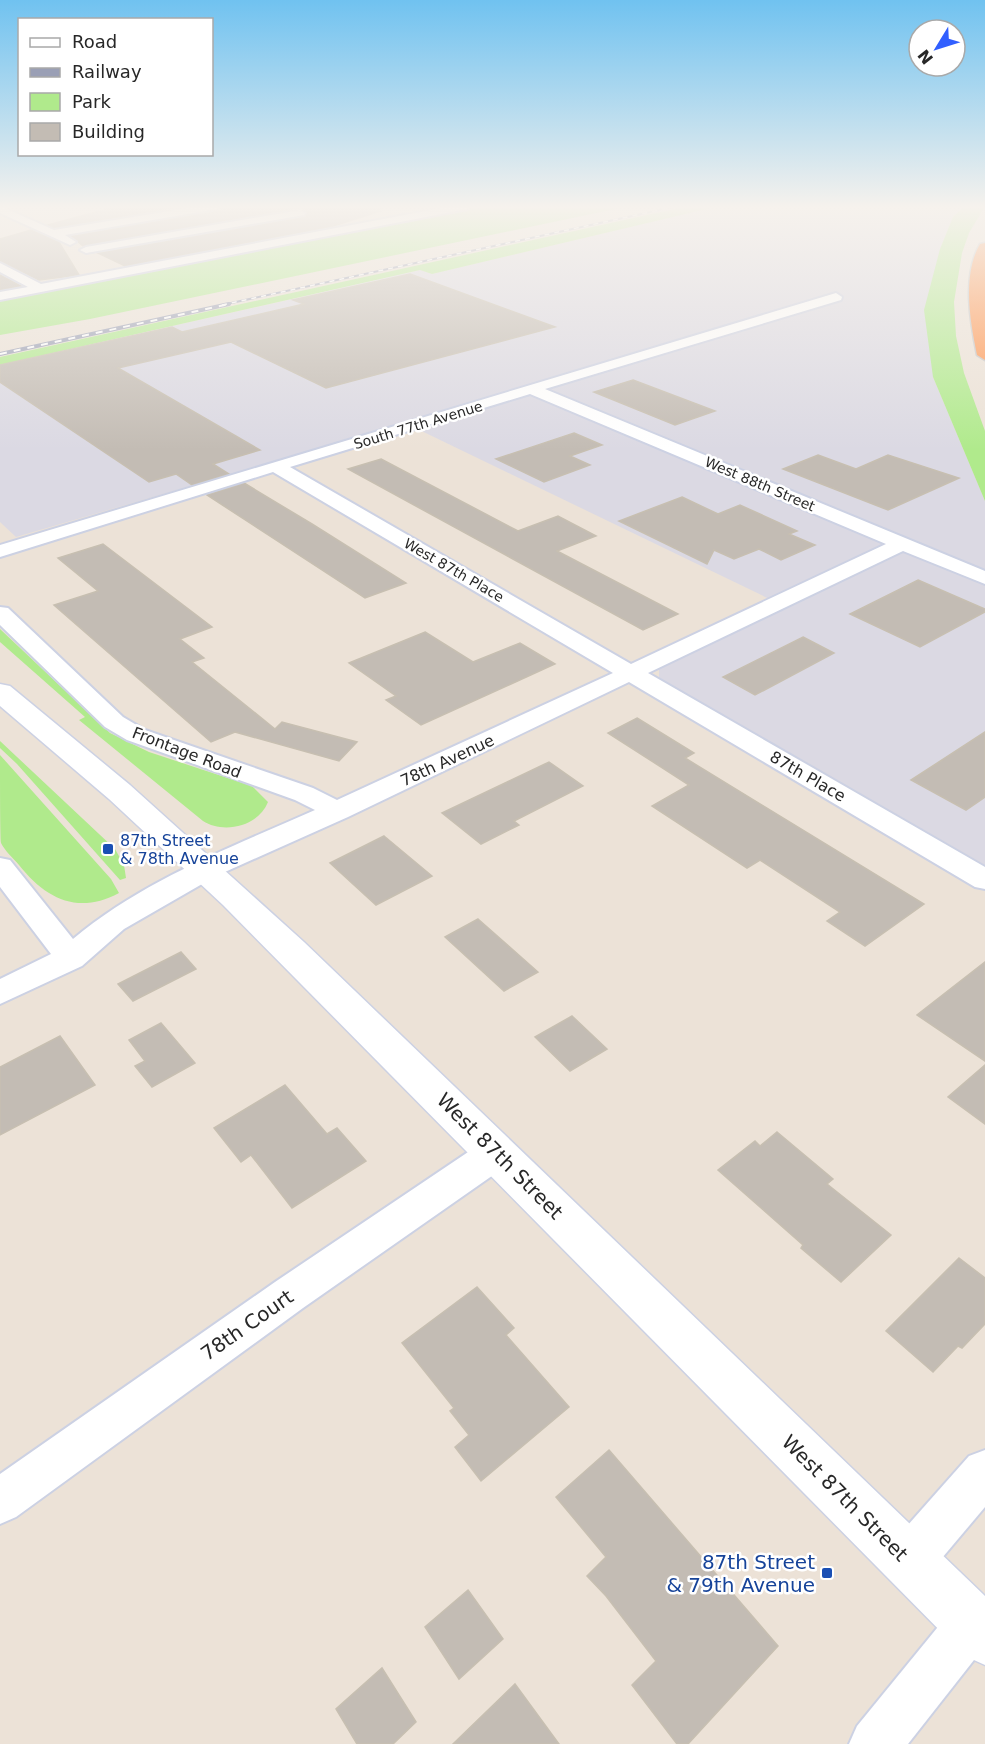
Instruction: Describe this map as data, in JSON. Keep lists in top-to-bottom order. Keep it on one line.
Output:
{"streets":{"main road":["West 87th Street"],"street":["South 77th Avenue","West 88th Street","West 87th Place","Frontage Road","78th Avenue","87th Place","78th Court"]},"crossings":[["South 77th Avenue","West 88th Street"],["South 77th Avenue","West 87th Place"],["West 88th Street","78th Avenue"],["West 87th Place","78th Avenue"],["West 87th Place","87th Place"],["Frontage Road","78th Avenue"],["78th Avenue","87th Place"],["78th Avenue","West 87th Street"],["West 87th Street","78th Court"]],"places":{"transit":["87th Street & 78th Avenue","87th Street & 79th Avenue"]},"legend":["Road","Railway","Park","Building"],"north":"bottom left"}
